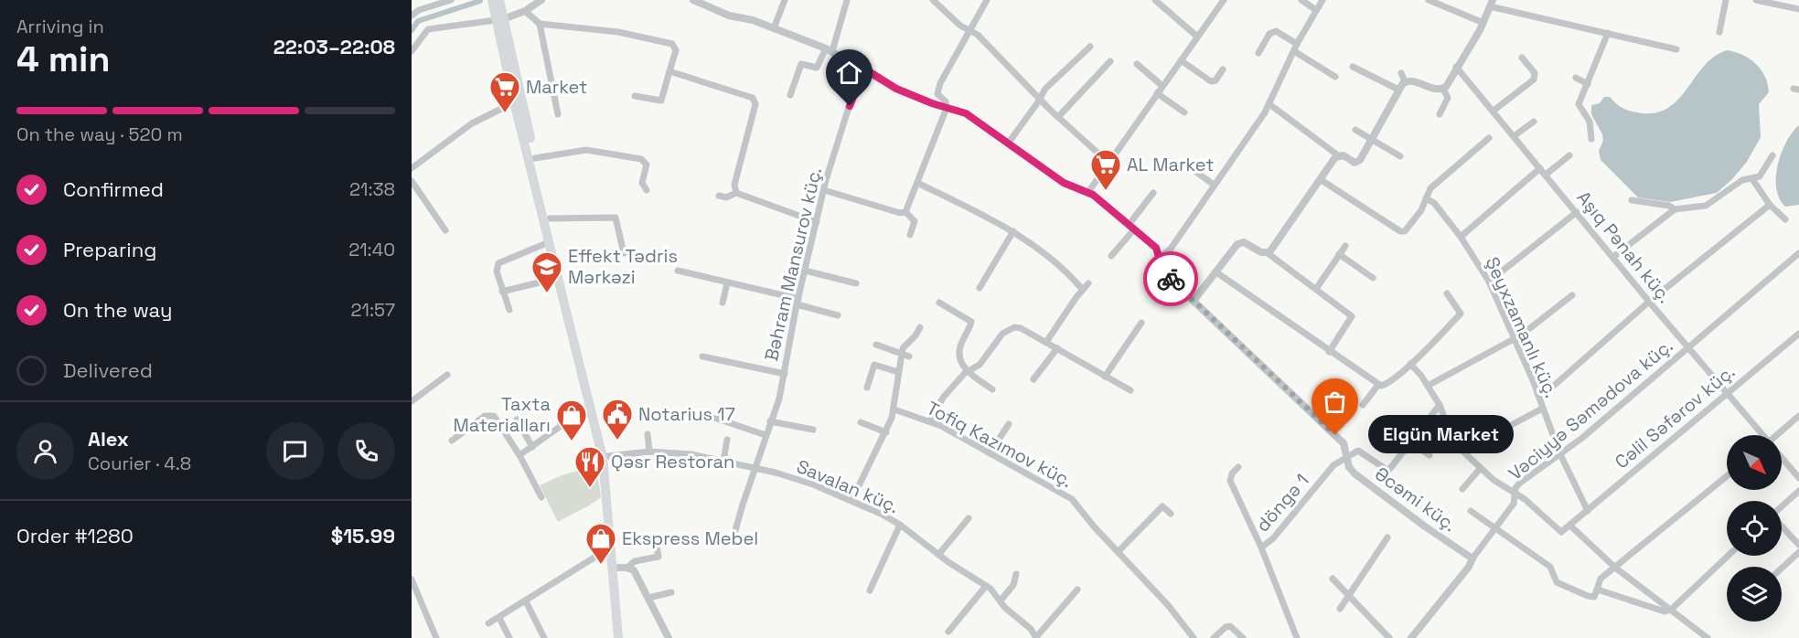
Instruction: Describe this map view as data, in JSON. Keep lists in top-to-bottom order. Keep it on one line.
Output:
{"streets":{"street":["Aşıq Pənah küç.","Bəhram Mansurov küç.","Şeyxzamanlı küç.","Vəciyyə Səmədova küç.","Cəlil Səfərov küç.","Tofiq Kazımov küç.","Savalan küç.","Əcəmi küç.","döngə 1"]},"crossings":[["Aşıq Pənah küç.","Vəciyyə Səmədova küç."],["Aşıq Pənah küç.","Cəlil Səfərov küç."],["Bəhram Mansurov küç.","Savalan küç."],["Bəhram Mansurov küç.","Əcəmi küç."],["Şeyxzamanlı küç.","Vəciyyə Səmədova küç."],["Şeyxzamanlı küç.","Cəlil Səfərov küç."],["Vəciyyə Səmədova küç.","Əcəmi küç."],["Əcəmi küç.","döngə 1"]],"places":{"supermarket":["Market","AL Market"],"school or university":["Effekt Tədris Mərkəzi"],"other":["Elgün Market"],"public building":["Notarius 17"],"shop":["Taxta Materialları","Ekspress Mebel"],"restaurant":["Qəsr Restoran"]},"north":"bottom right","page":{"heading":["4 min","Arriving in","22:03–22:08"],"panel":["Alex","Courier · 4.8","Order #1280","$15.99"],"bar":"On the way · 520 m","list":[["Confirmed","21:38"],["Preparing","21:40"],["On the way","21:57"],"Delivered"],"bubble":"Elgün Market"}}
